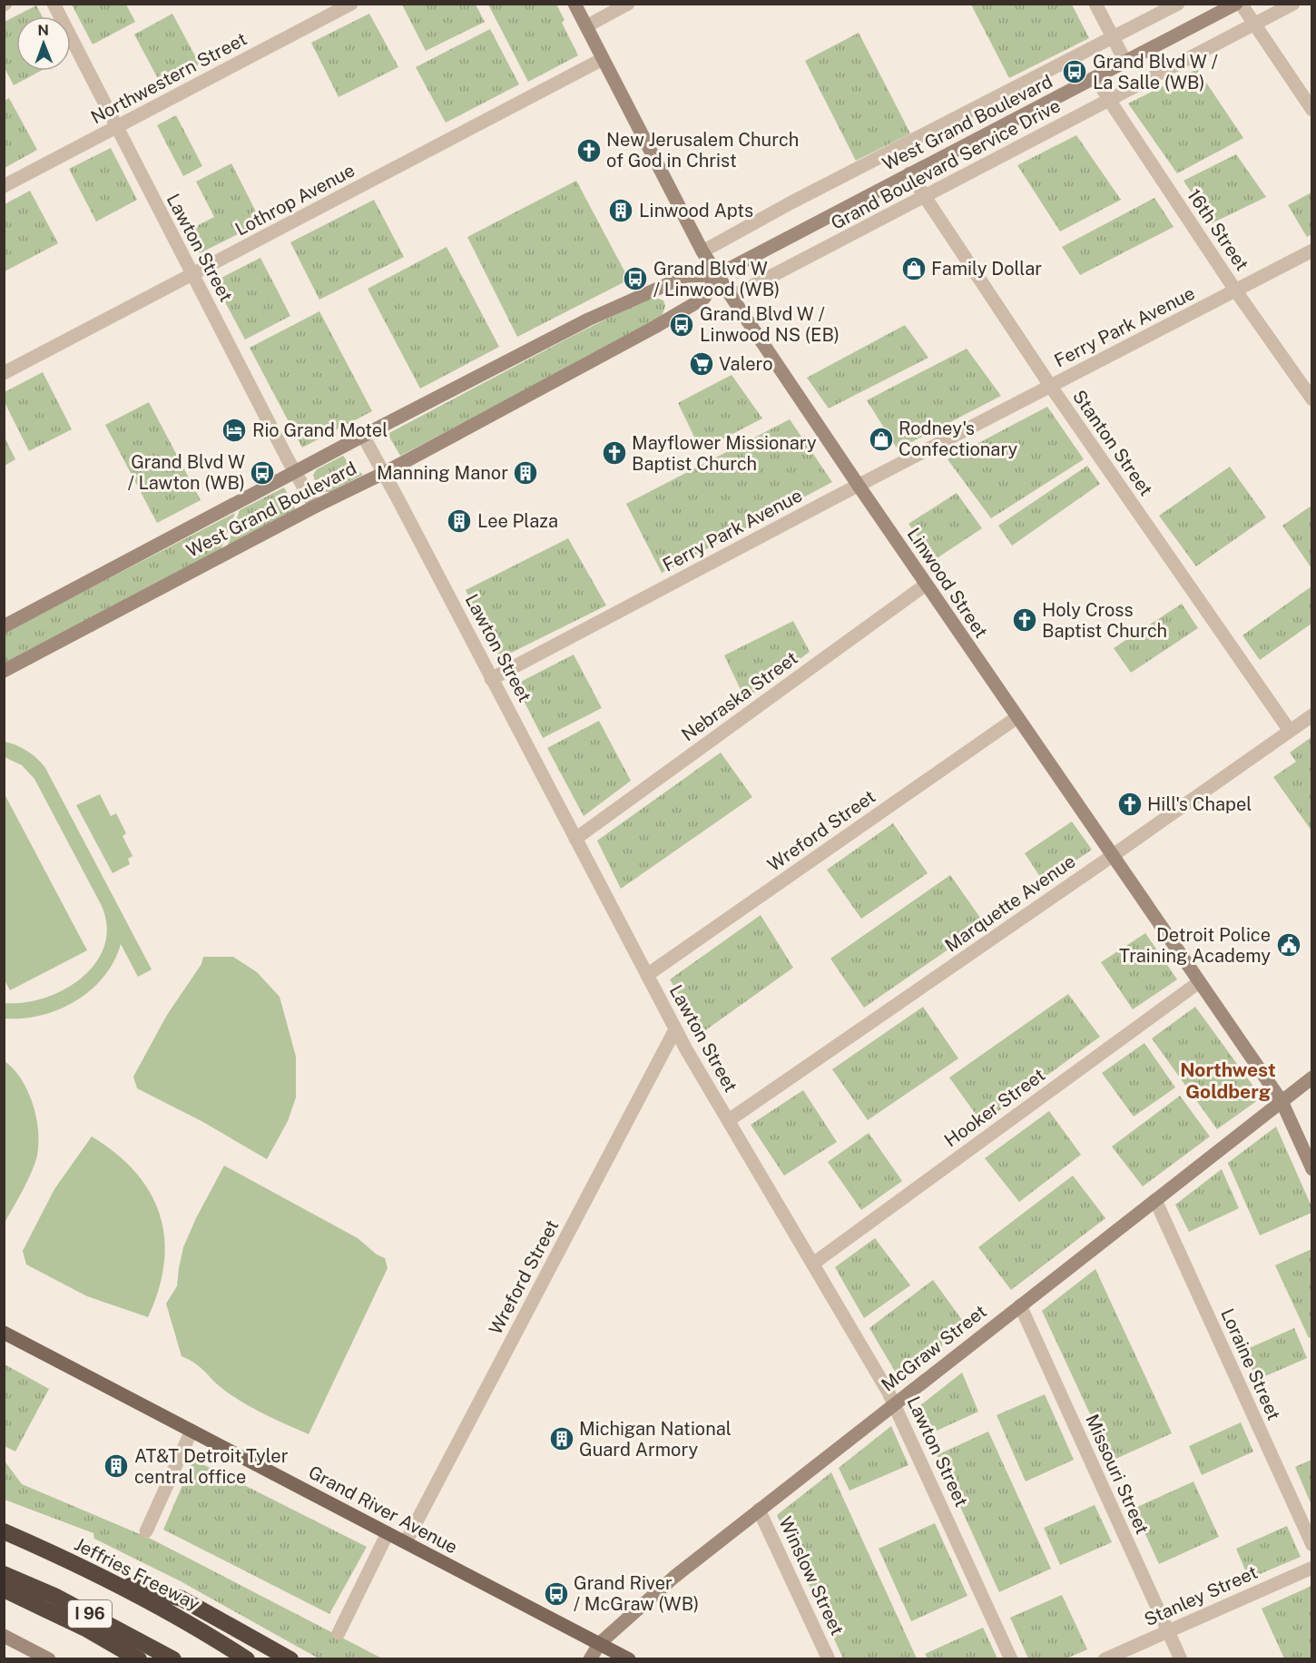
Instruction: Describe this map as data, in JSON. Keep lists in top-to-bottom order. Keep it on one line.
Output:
{"streets":{"highway":["Jeffries Freeway","I 96"],"main road":["Grand River Avenue"],"street":["Northwestern Street","West Grand Boulevard","Grand Boulevard Service Drive","Lothrop Avenue","16th Street","Lawton Street","Ferry Park Avenue","Stanton Street","Linwood Street","Nebraska Street","Wreford Street","Marquette Avenue","Hooker Street","McGraw Street","Loraine Street","Missouri Street","Winslow Street","Stanley Street"]},"crossings":[["Northwestern Street","Lawton Street"],["West Grand Boulevard","16th Street"],["West Grand Boulevard","Lawton Street"],["West Grand Boulevard","Stanton Street"],["West Grand Boulevard","Linwood Street"],["Grand Boulevard Service Drive","16th Street"],["Grand Boulevard Service Drive","Stanton Street"],["Grand Boulevard Service Drive","Linwood Street"],["Lothrop Avenue","Lawton Street"],["Lothrop Avenue","Linwood Street"],["16th Street","Ferry Park Avenue"],["Lawton Street","Ferry Park Avenue"],["Lawton Street","Nebraska Street"],["Lawton Street","Wreford Street"],["Lawton Street","Marquette Avenue"],["Lawton Street","Hooker Street"],["Lawton Street","McGraw Street"],["Ferry Park Avenue","Stanton Street"],["Ferry Park Avenue","Linwood Street"],["Stanton Street","Marquette Avenue"],["Linwood Street","Nebraska Street"],["Linwood Street","Wreford Street"],["Linwood Street","Marquette Avenue"],["Linwood Street","Hooker Street"],["Linwood Street","McGraw Street"],["Wreford Street","Grand River Avenue"],["McGraw Street","Loraine Street"],["McGraw Street","Missouri Street"],["McGraw Street","Grand River Avenue"],["McGraw Street","Winslow Street"],["Missouri Street","Stanley Street"]],"districts":["Northwest Goldberg"],"places":{"bus stop":["Grand Blvd W / La Salle (WB)","Grand Blvd W / Linwood (WB)","Grand Blvd W / Linwood NS (EB)","Grand Blvd W / Lawton (WB)","Grand River / McGraw (WB)"],"church":["New Jerusalem Church of God in Christ","Mayflower Missionary Baptist Church","Holy Cross Baptist Church","Hill's Chapel"],"building":["Linwood Apts","Manning Manor","Lee Plaza","Michigan National Guard Armory","AT&T Detroit Tyler central office"],"shop":["Family Dollar","Rodney's Confectionary"],"supermarket":["Valero"],"hotel":["Rio Grand Motel"],"public building":["Detroit Police Training Academy"]},"north":"top"}
